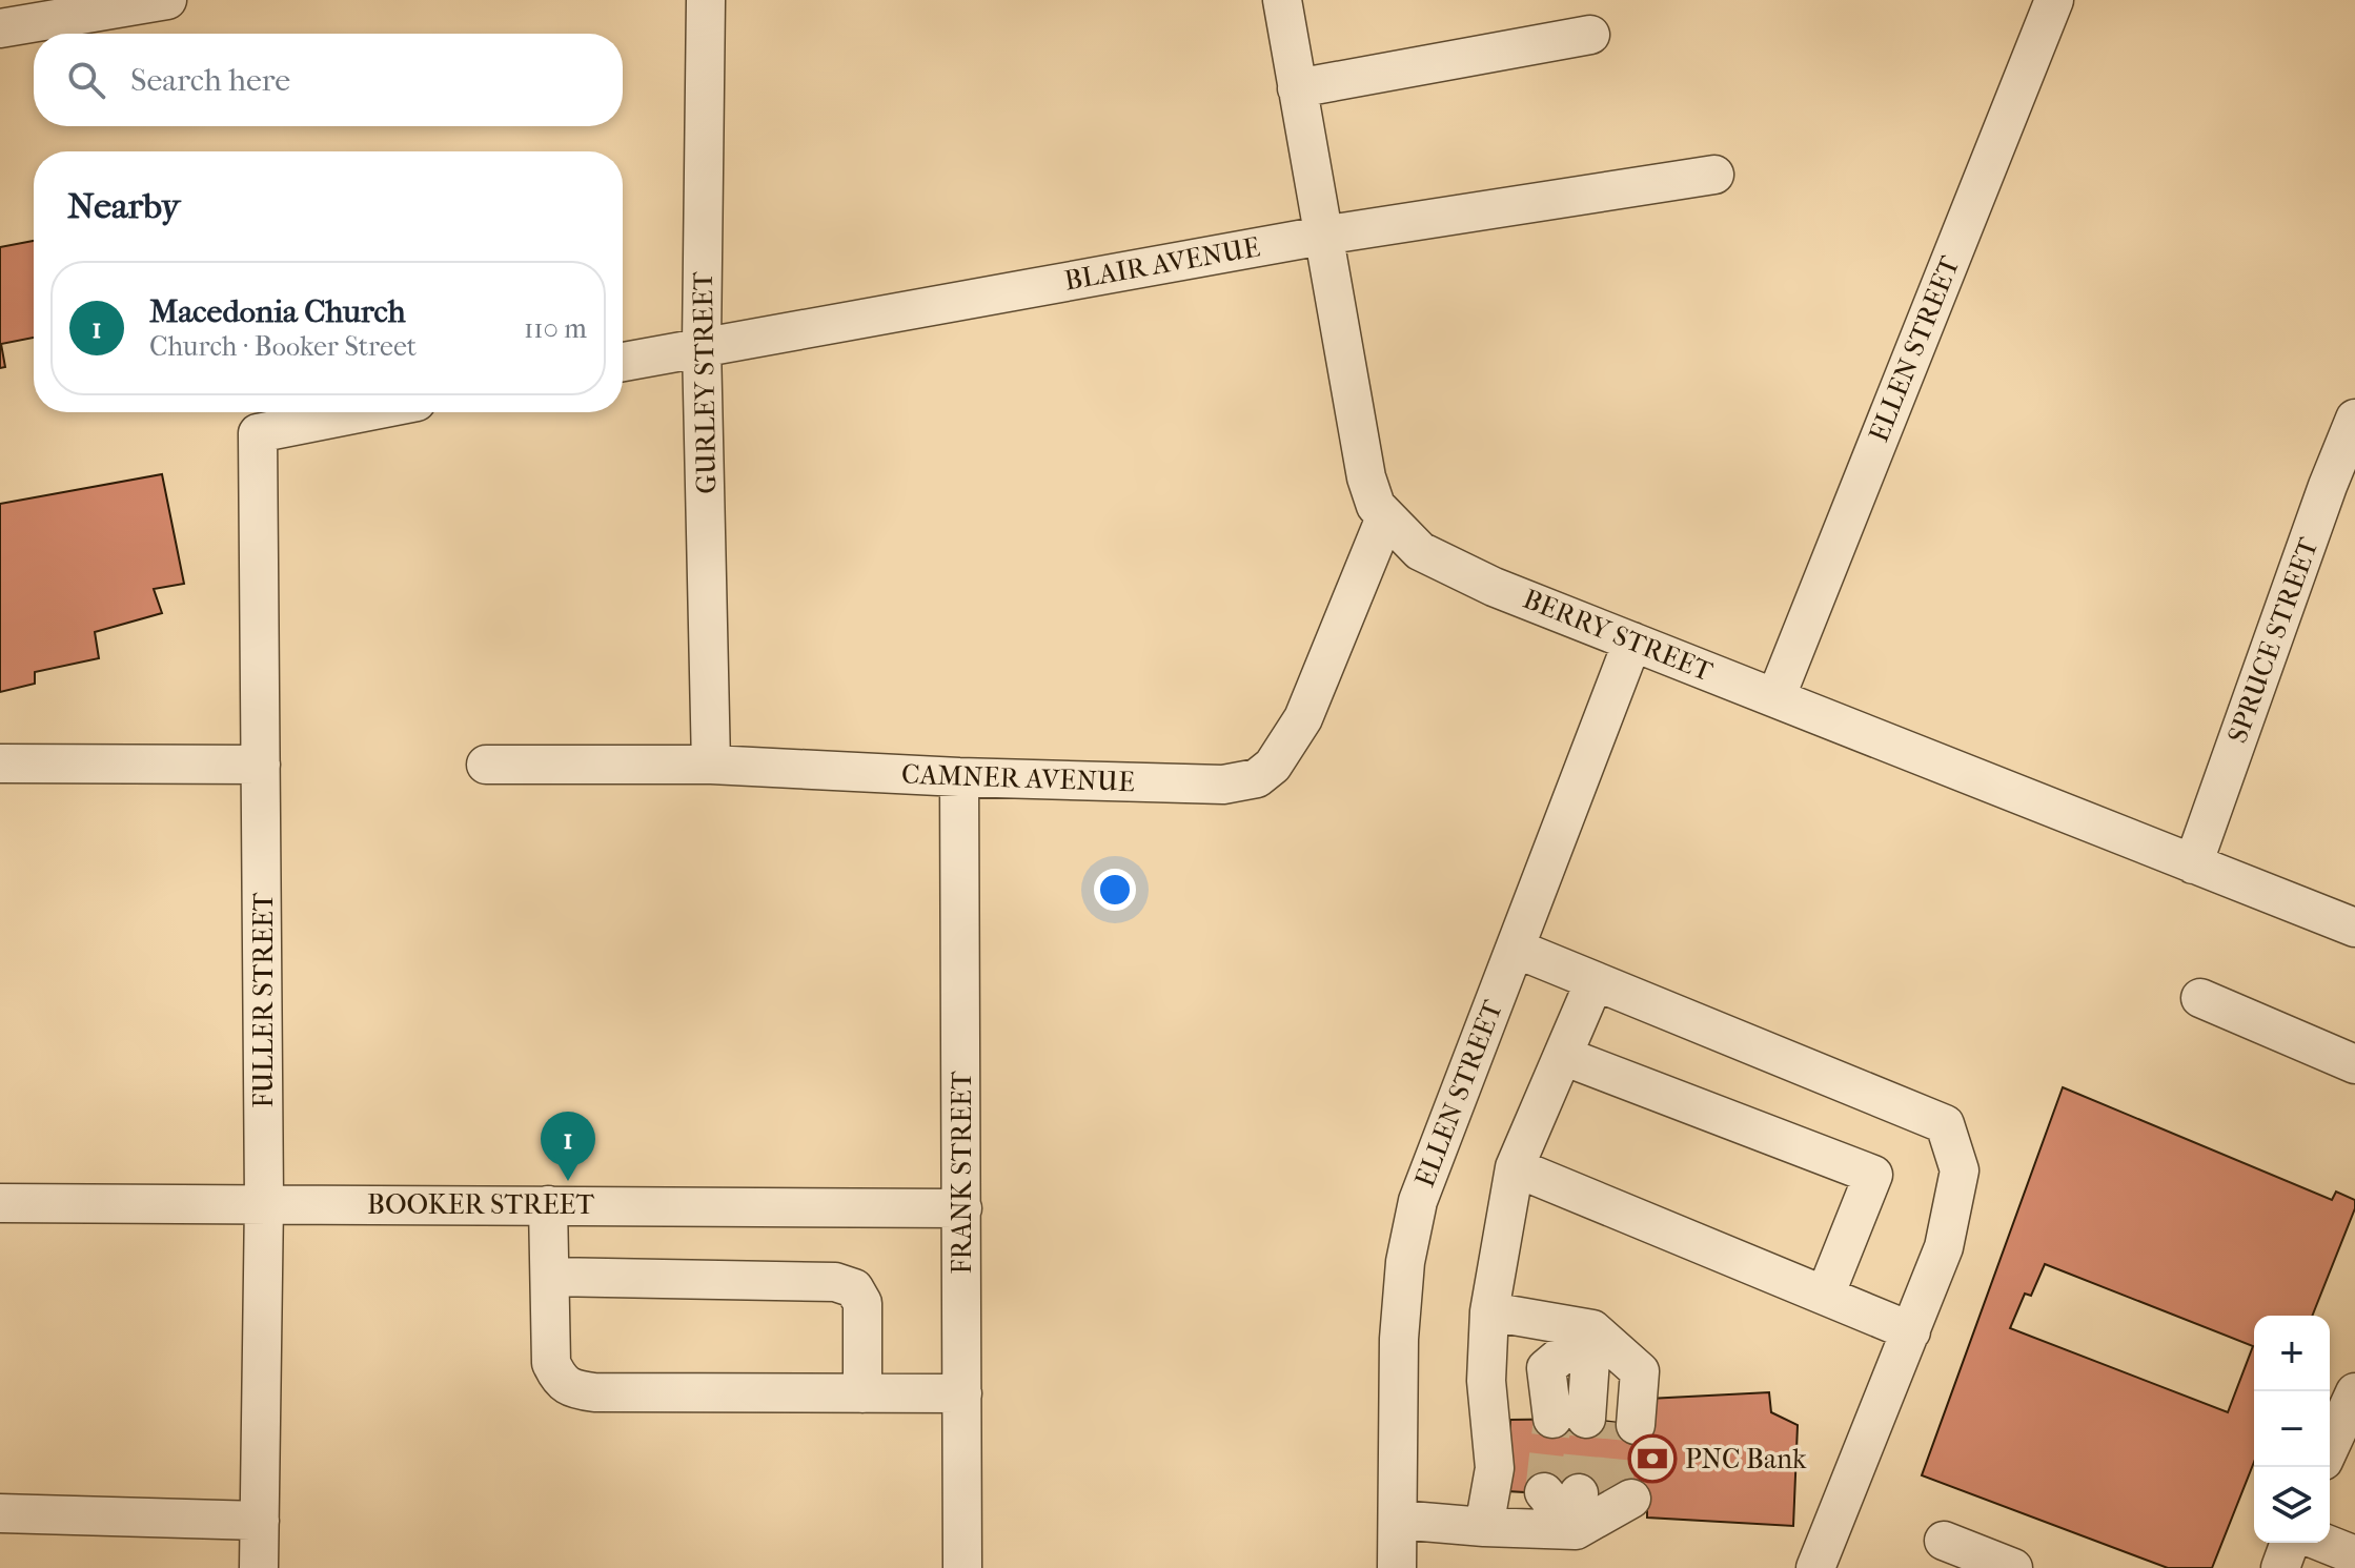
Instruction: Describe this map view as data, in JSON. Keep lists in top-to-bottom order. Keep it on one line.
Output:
{"streets":{"street":["BLAIR AVENUE","ELLEN STREET","GURLEY STREET","BERRY STREET","SPRUCE STREET","CAMNER AVENUE","FULLER STREET","FRANK STREET","BOOKER STREET"]},"crossings":[["BLAIR AVENUE","GURLEY STREET"],["BLAIR AVENUE","BERRY STREET"],["ELLEN STREET","BERRY STREET"],["GURLEY STREET","CAMNER AVENUE"],["BERRY STREET","SPRUCE STREET"],["BERRY STREET","CAMNER AVENUE"],["CAMNER AVENUE","FRANK STREET"],["FULLER STREET","BOOKER STREET"],["FRANK STREET","BOOKER STREET"]],"places":{"bank":["PNC Bank"]},"page":{"search":"Search here","heading":"Nearby","list":[{"mark":"1","name":"Macedonia Church","note":"Church · Booker Street","value":"110 m"}],"pins":"1","map_buttons":["+","−"]}}
